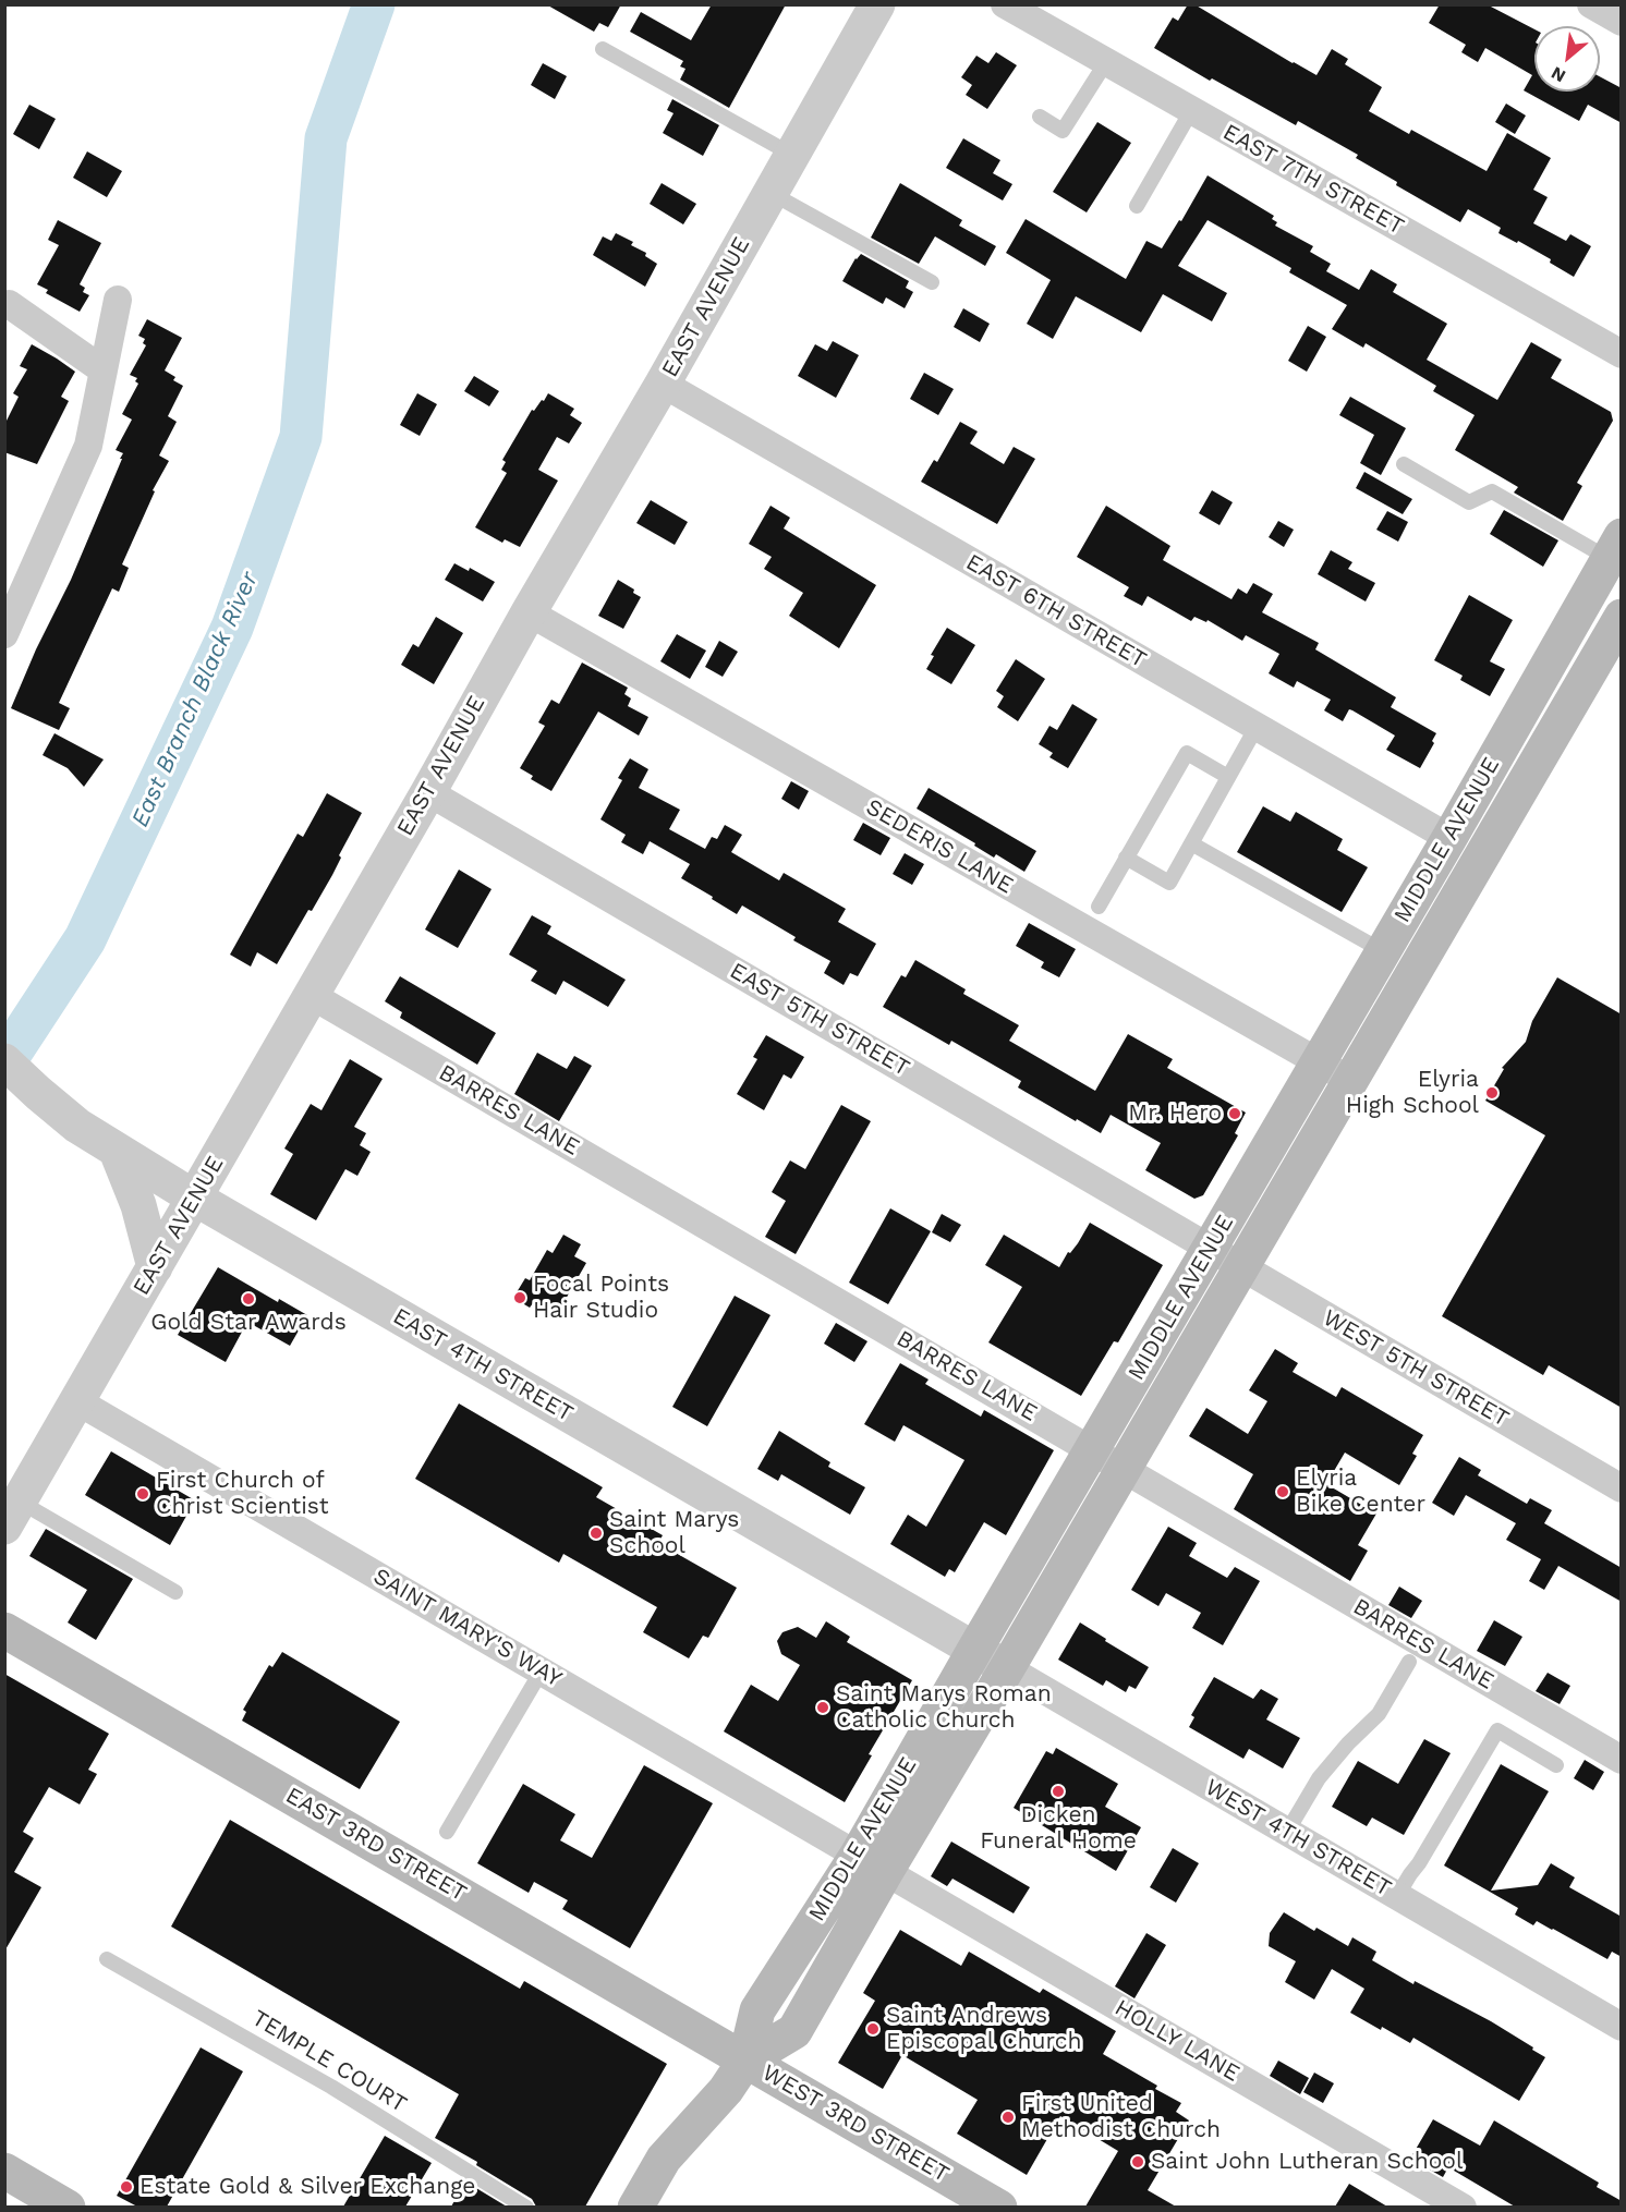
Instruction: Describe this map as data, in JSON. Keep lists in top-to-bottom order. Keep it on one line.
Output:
{"streets":{"main road":["MIDDLE AVENUE","EAST 3RD STREET","WEST 3RD STREET"],"street":["EAST 7TH STREET","EAST AVENUE","EAST 6TH STREET","SEDERIS LANE","EAST 5TH STREET","BARRES LANE","EAST 4TH STREET","WEST 5TH STREET","SAINT MARY'S WAY","WEST 4TH STREET","HOLLY LANE"],"lane":["TEMPLE COURT"]},"crossings":[["EAST AVENUE","EAST 6TH STREET"],["EAST AVENUE","SEDERIS LANE"],["EAST AVENUE","EAST 5TH STREET"],["EAST AVENUE","BARRES LANE"],["EAST AVENUE","EAST 4TH STREET"],["EAST AVENUE","SAINT MARY'S WAY"],["EAST 6TH STREET","MIDDLE AVENUE"],["MIDDLE AVENUE","SEDERIS LANE"],["MIDDLE AVENUE","EAST 5TH STREET"],["MIDDLE AVENUE","BARRES LANE"],["MIDDLE AVENUE","EAST 4TH STREET"],["MIDDLE AVENUE","WEST 5TH STREET"],["MIDDLE AVENUE","SAINT MARY'S WAY"],["MIDDLE AVENUE","WEST 4TH STREET"],["MIDDLE AVENUE","EAST 3RD STREET"],["MIDDLE AVENUE","HOLLY LANE"],["MIDDLE AVENUE","WEST 3RD STREET"],["EAST 5TH STREET","WEST 5TH STREET"],["EAST 4TH STREET","WEST 4TH STREET"],["SAINT MARY'S WAY","HOLLY LANE"],["EAST 3RD STREET","WEST 3RD STREET"]],"water":["East Branch Black River"],"places":["Elyria High School","Mr. Hero","Focal Points Hair Studio","Gold Star Awards","Elyria Bike Center","First Church of Christ Scientist","Saint Marys School","Saint Marys Roman Catholic Church","Dicken Funeral Home","Saint Andrews Episcopal Church","First United Methodist Church","Saint John Lutheran School","Estate Gold & Silver Exchange"],"north":"bottom left"}
